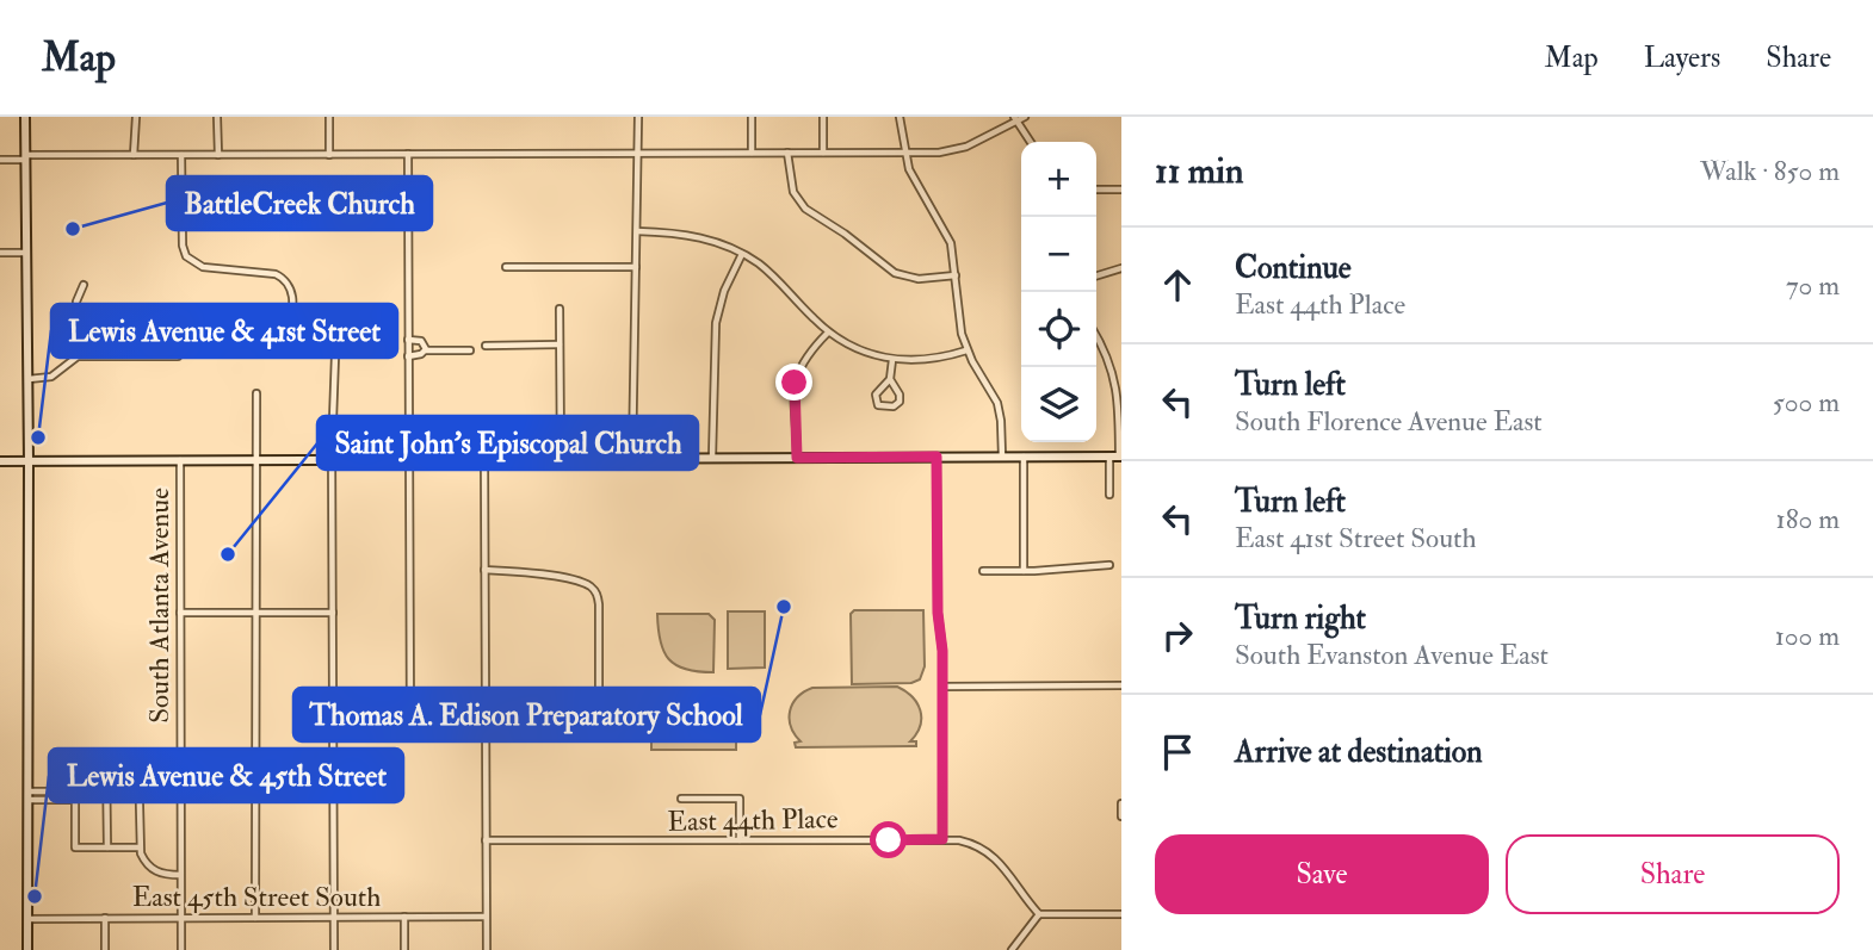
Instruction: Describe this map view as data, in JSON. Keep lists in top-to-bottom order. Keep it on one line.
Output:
{"streets":{"street":["South Atlanta Avenue","East 44th Place","East 45th Street South"]},"crossings":[["South Atlanta Avenue","East 45th Street South"]],"places":["BattleCreek Church","Lewis Avenue & 41st Street","Saint John's Episcopal Church","Thomas A. Edison Preparatory School","Lewis Avenue & 45th Street"],"page":{"header":"Map","nav":["Map","Layers","Share"],"heading":["11 min","Walk · 850 m"],"map_buttons":["+","−"],"list":[["Continue","East 44th Place","70 m"],["Turn left","South Florence Avenue East","500 m"],["Turn left","East 41st Street South","180 m"],["Turn right","South Evanston Avenue East","100 m"],"Arrive at destination"],"buttons":["Save","Share"]}}
